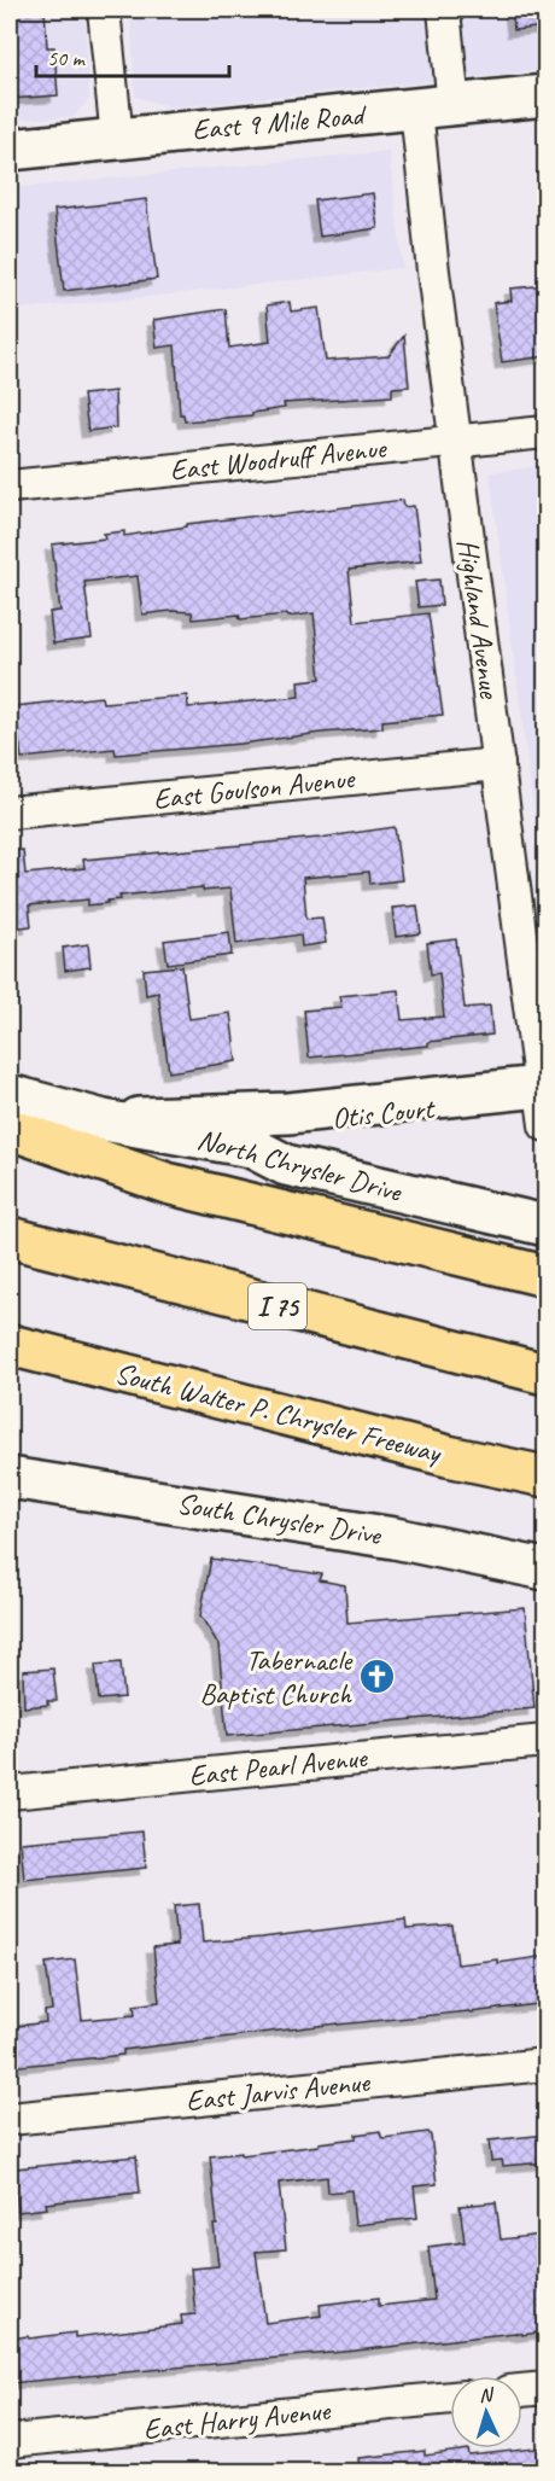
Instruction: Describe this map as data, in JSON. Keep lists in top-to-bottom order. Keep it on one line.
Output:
{"streets":{"highway":["I 75","South Walter P. Chrysler Freeway"],"main road":["East 9 Mile Road","North Chrysler Drive","South Chrysler Drive"],"street":["East Woodruff Avenue","Highland Avenue","East Goulson Avenue","Otis Court","East Pearl Avenue","East Jarvis Avenue","East Harry Avenue"]},"crossings":[["East 9 Mile Road","Highland Avenue"],["East Woodruff Avenue","Highland Avenue"],["Highland Avenue","East Goulson Avenue"],["Highland Avenue","Otis Court"],["Otis Court","North Chrysler Drive"]],"places":{"church":["Tabernacle Baptist Church"]},"scale_bar":"50 m","north":"top"}
